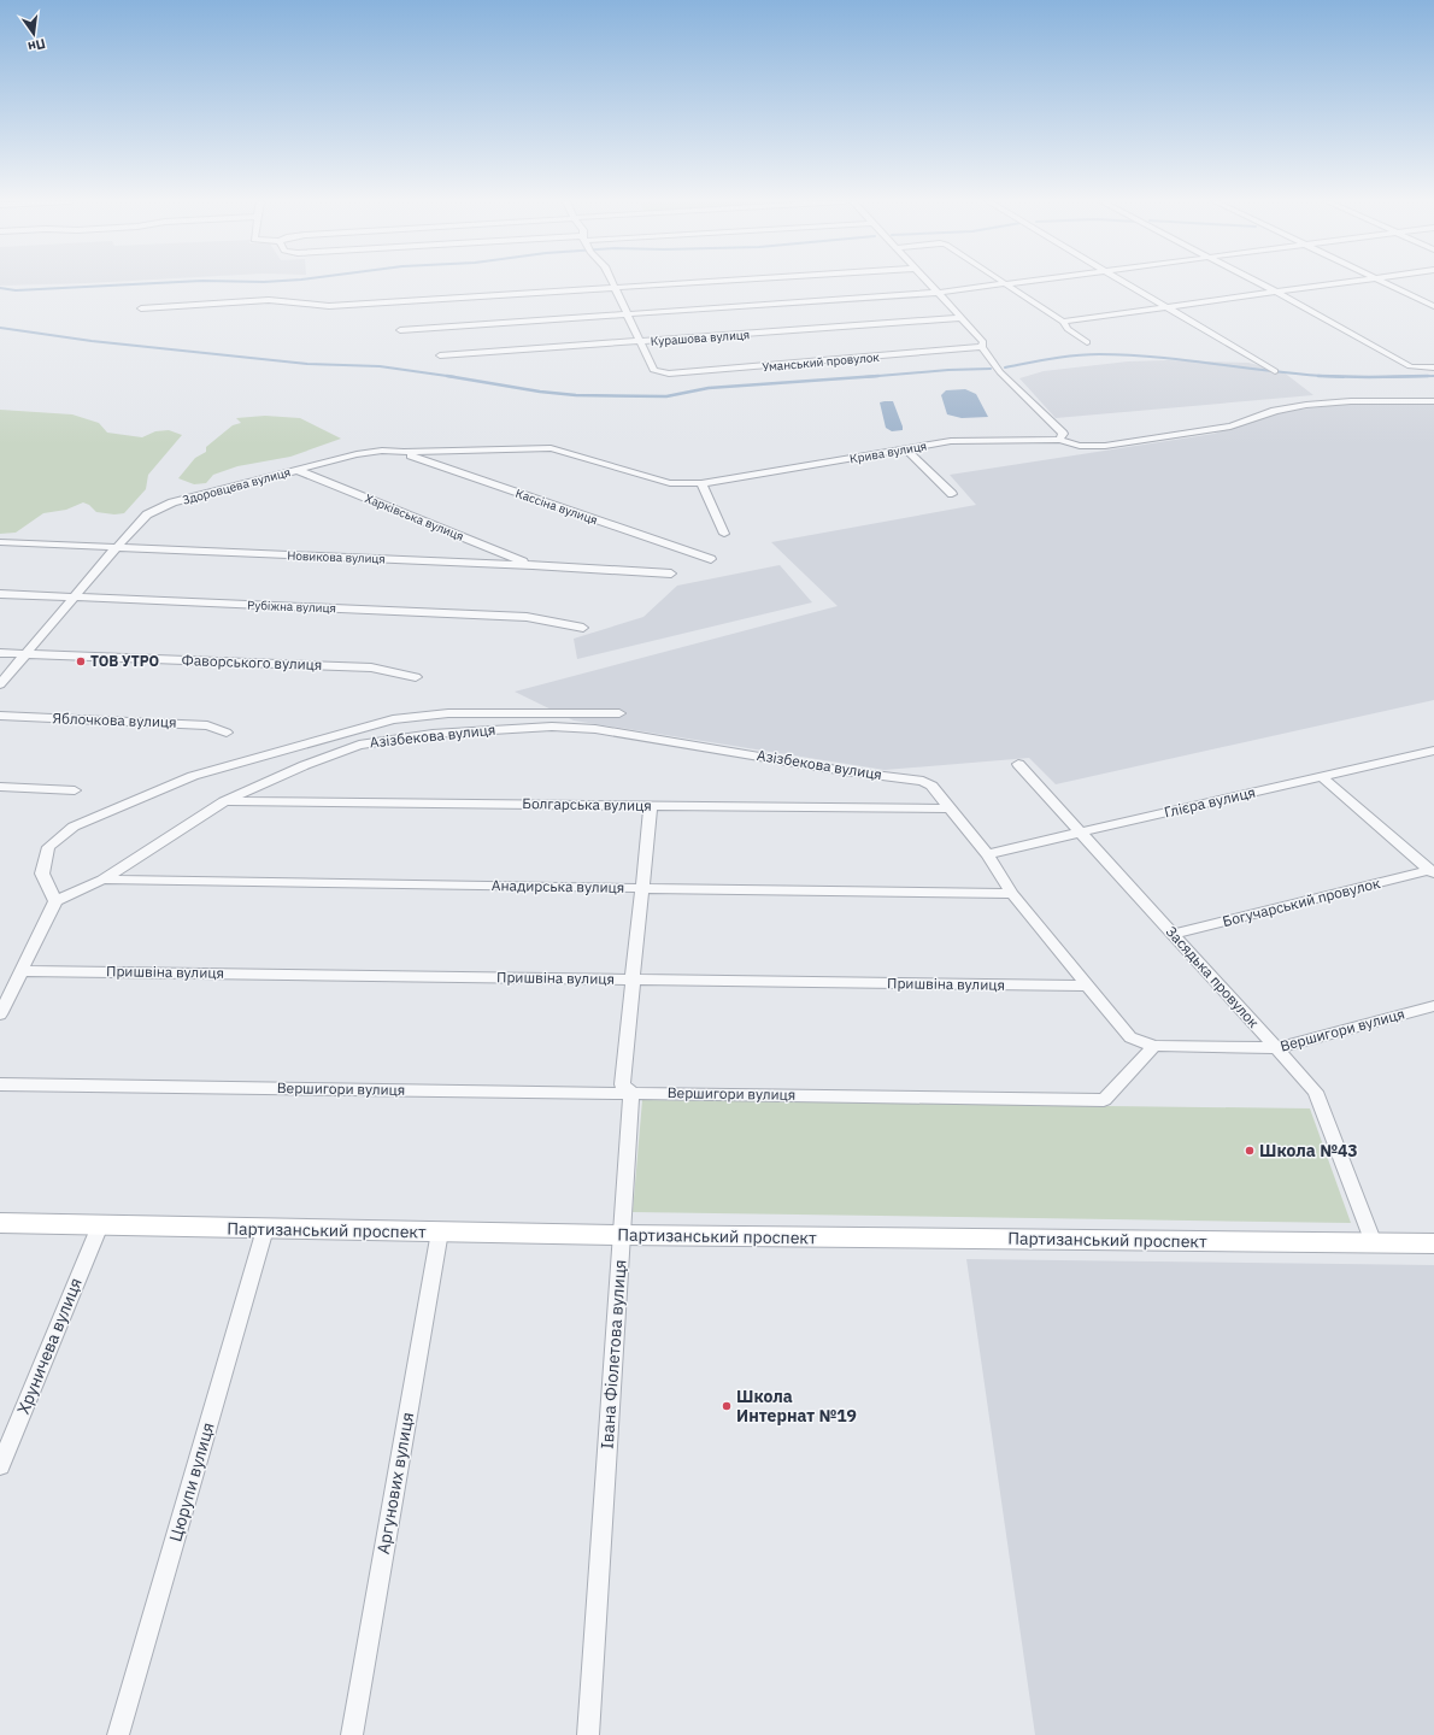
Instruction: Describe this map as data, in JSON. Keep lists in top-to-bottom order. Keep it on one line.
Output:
{"streets":{"street":["Курашова вулиця","Уманський провулок","Крива вулиця","Здоровцева вулиця","Кассіна вулиця","Харківська вулиця","Новикова вулиця","Рубіжна вулиця","Фаворського вулиця","Яблочкова вулиця","Азізбекова вулиця","Глієра вулиця","Болгарська вулиця","Анадирська вулиця","Богучарський провулок","Пришвіна вулиця","Засядька провулок","Вершигори вулиця","Партизанський проспект","Хруничева вулиця","Івана Фіолетова вулиця","Цюрупи вулиця","Аргунових вулиця"]},"crossings":[["Курашова вулиця","Уманський провулок"],["Крива вулиця","Здоровцева вулиця"],["Здоровцева вулиця","Кассіна вулиця"],["Здоровцева вулиця","Харківська вулиця"],["Здоровцева вулиця","Новикова вулиця"],["Здоровцева вулиця","Рубіжна вулиця"],["Здоровцева вулиця","Фаворського вулиця"],["Харківська вулиця","Новикова вулиця"],["Азізбекова вулиця","Болгарська вулиця"],["Азізбекова вулиця","Анадирська вулиця"],["Глієра вулиця","Засядька провулок"],["Болгарська вулиця","Івана Фіолетова вулиця"],["Анадирська вулиця","Івана Фіолетова вулиця"],["Богучарський провулок","Засядька провулок"],["Пришвіна вулиця","Івана Фіолетова вулиця"],["Засядька провулок","Вершигори вулиця"],["Засядька провулок","Партизанський проспект"],["Вершигори вулиця","Івана Фіолетова вулиця"],["Партизанський проспект","Хруничева вулиця"],["Партизанський проспект","Івана Фіолетова вулиця"],["Партизанський проспект","Цюрупи вулиця"],["Партизанський проспект","Аргунових вулиця"]],"places":["ТОВ УТРО","Школа №43","Школа Интернат №19"],"north":"bottom"}
